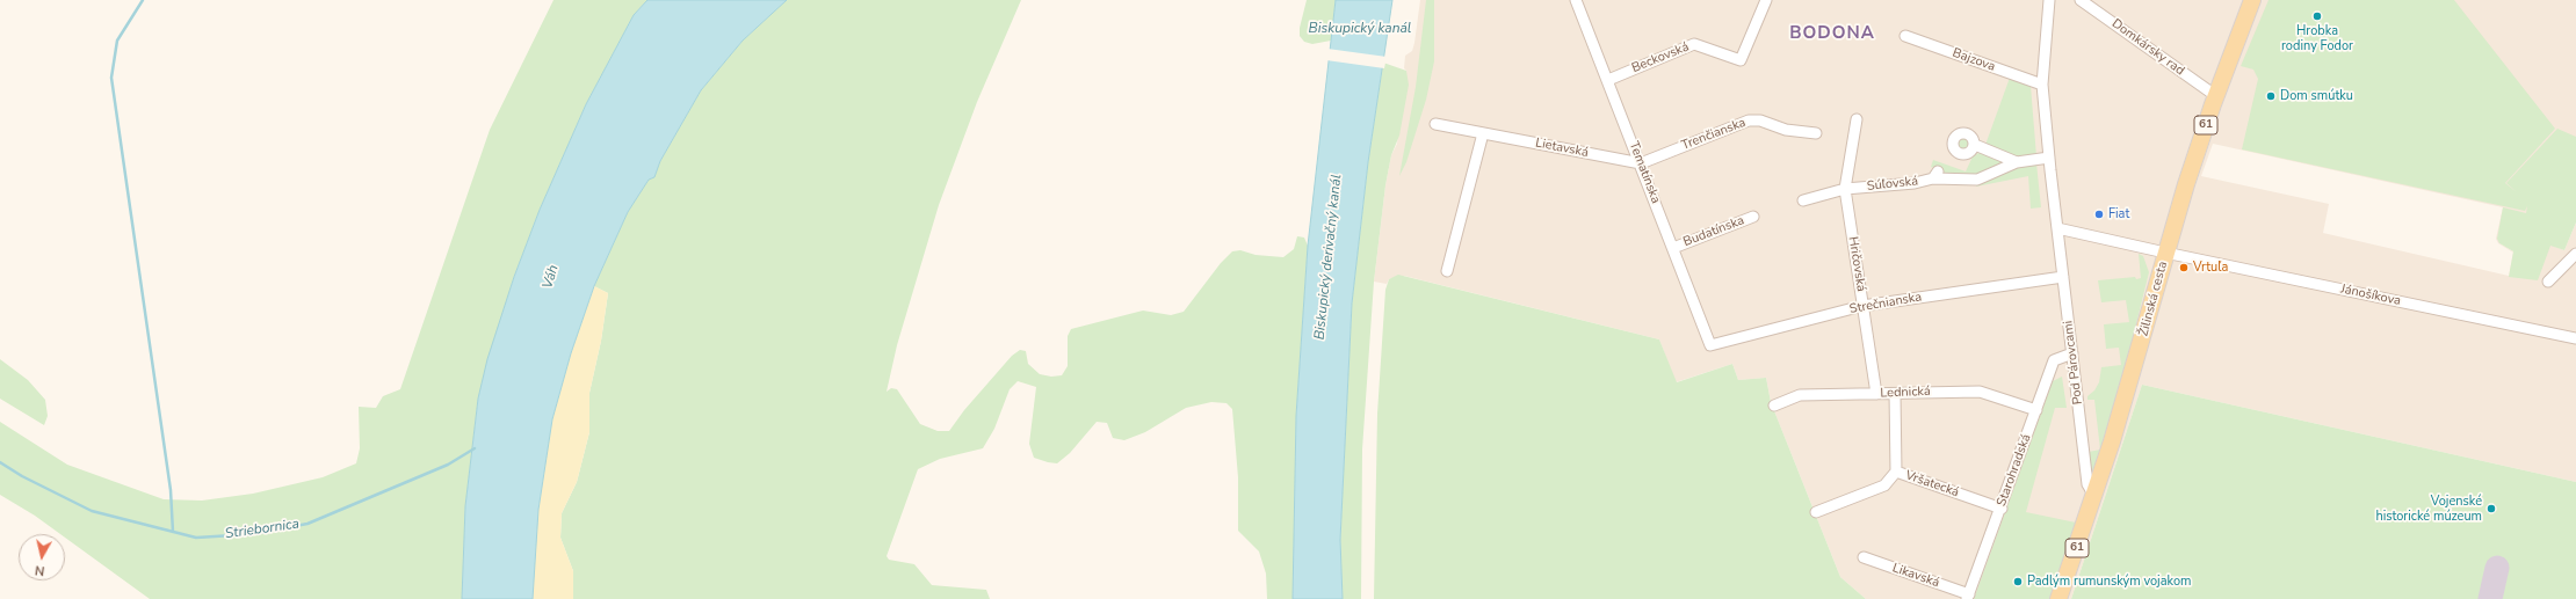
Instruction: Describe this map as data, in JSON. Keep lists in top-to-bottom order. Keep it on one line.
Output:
{"streets":{"main road":["61","Žilinská cesta"],"street":["Domkársky rad","Beckovská","Bajzova","Trenčianska","Lietavská","Tematínska","Súľovská","Budatínska","Hričovská","Jánošíkova","Strečnianska","Pod Párovcami","Lednická","Starohradská","Vršatecká","Likavská"]},"crossings":[["Domkársky rad","Žilinská cesta"],["Beckovská","Tematínska"],["Bajzova","Pod Párovcami"],["Trenčianska","Lietavská"],["Trenčianska","Tematínska"],["Lietavská","Tematínska"],["Tematínska","Budatínska"],["Tematínska","Strečnianska"],["Súľovská","Hričovská"],["Hričovská","Strečnianska"],["Hričovská","Lednická"],["Jánošíkova","Žilinská cesta"],["Žilinská cesta","Pod Párovcami"],["Strečnianska","Pod Párovcami"],["Pod Párovcami","Starohradská"],["Lednická","Starohradská"],["Starohradská","Vršatecká"],["Starohradská","Likavská"]],"districts":["BODONA"],"water":["Biskupický kanál","Biskupický derivačný kanál","Váh","Striebornica"],"places":["Hrobka rodiny Fodor","Dom smútku","Fiat","Vrtuľa","Vojenské historické múzeum","Padlým rumunským vojakom"],"north":"bottom"}
